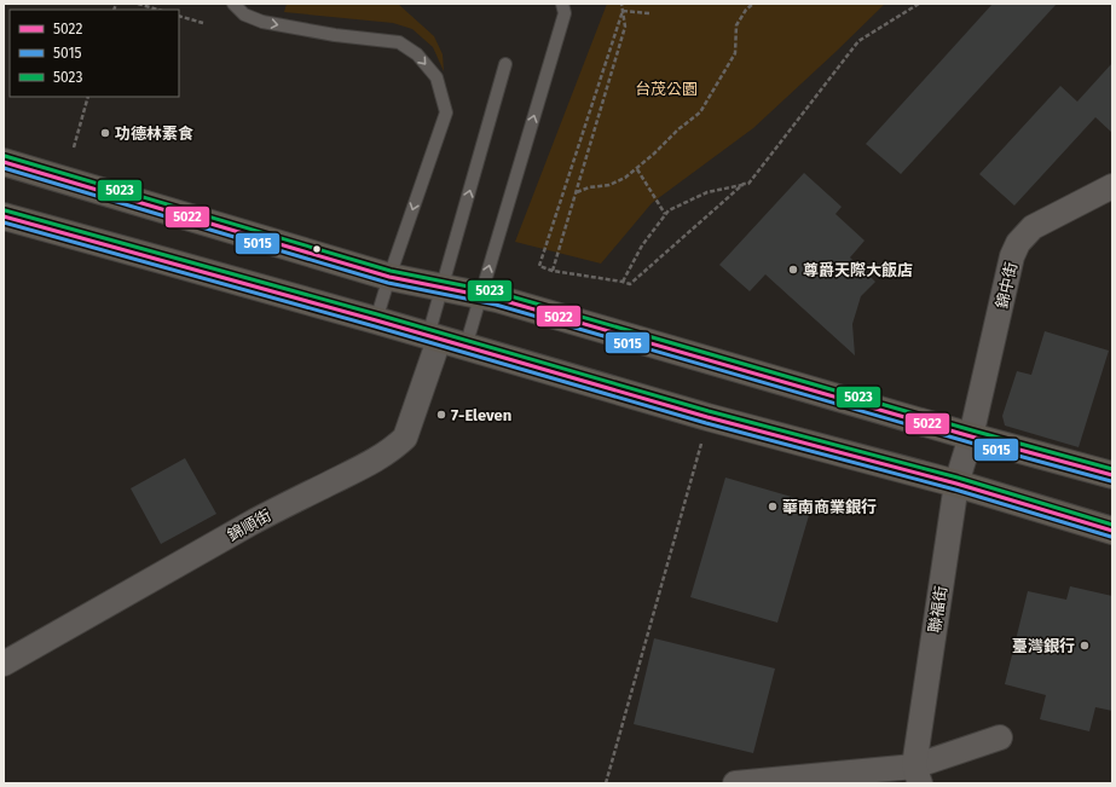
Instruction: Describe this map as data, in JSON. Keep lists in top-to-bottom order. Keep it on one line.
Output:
{"streets":{"street":["錦中街","錦順街","聯福街"]},"crossings":[["錦中街","聯福街"]],"parks":["台茂公園"],"places":["功德林素食","尊爵天際大飯店","7-Eleven","華南商業銀行","臺灣銀行"],"lines":["transit line 5023","transit line 5022","transit line 5015"],"legend":["5022","5015","5023"]}
